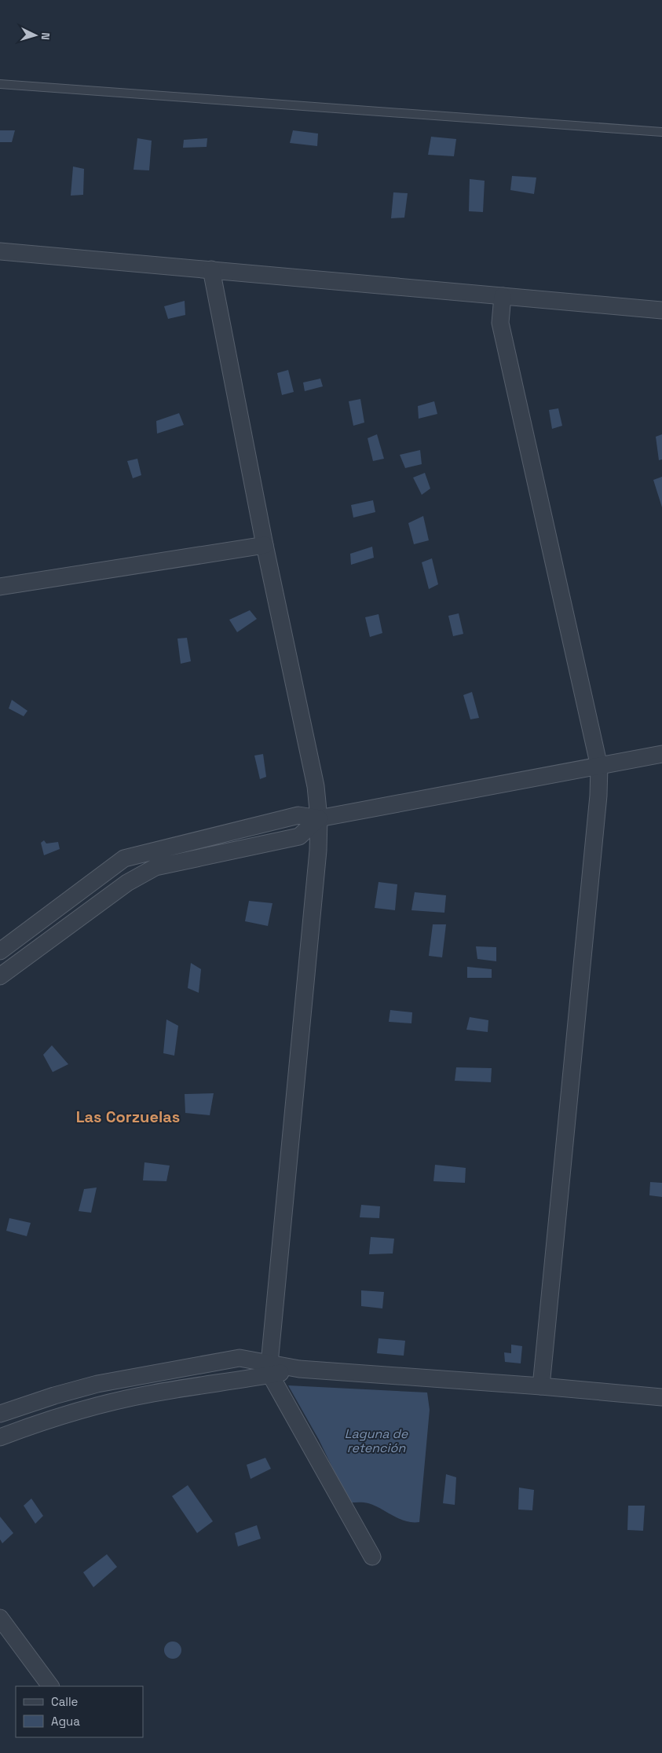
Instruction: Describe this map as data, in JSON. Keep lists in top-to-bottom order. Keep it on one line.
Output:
{"districts":["Las Corzuelas"],"water":["Laguna de retención"],"legend":["Calle","Agua"],"north":"right"}
